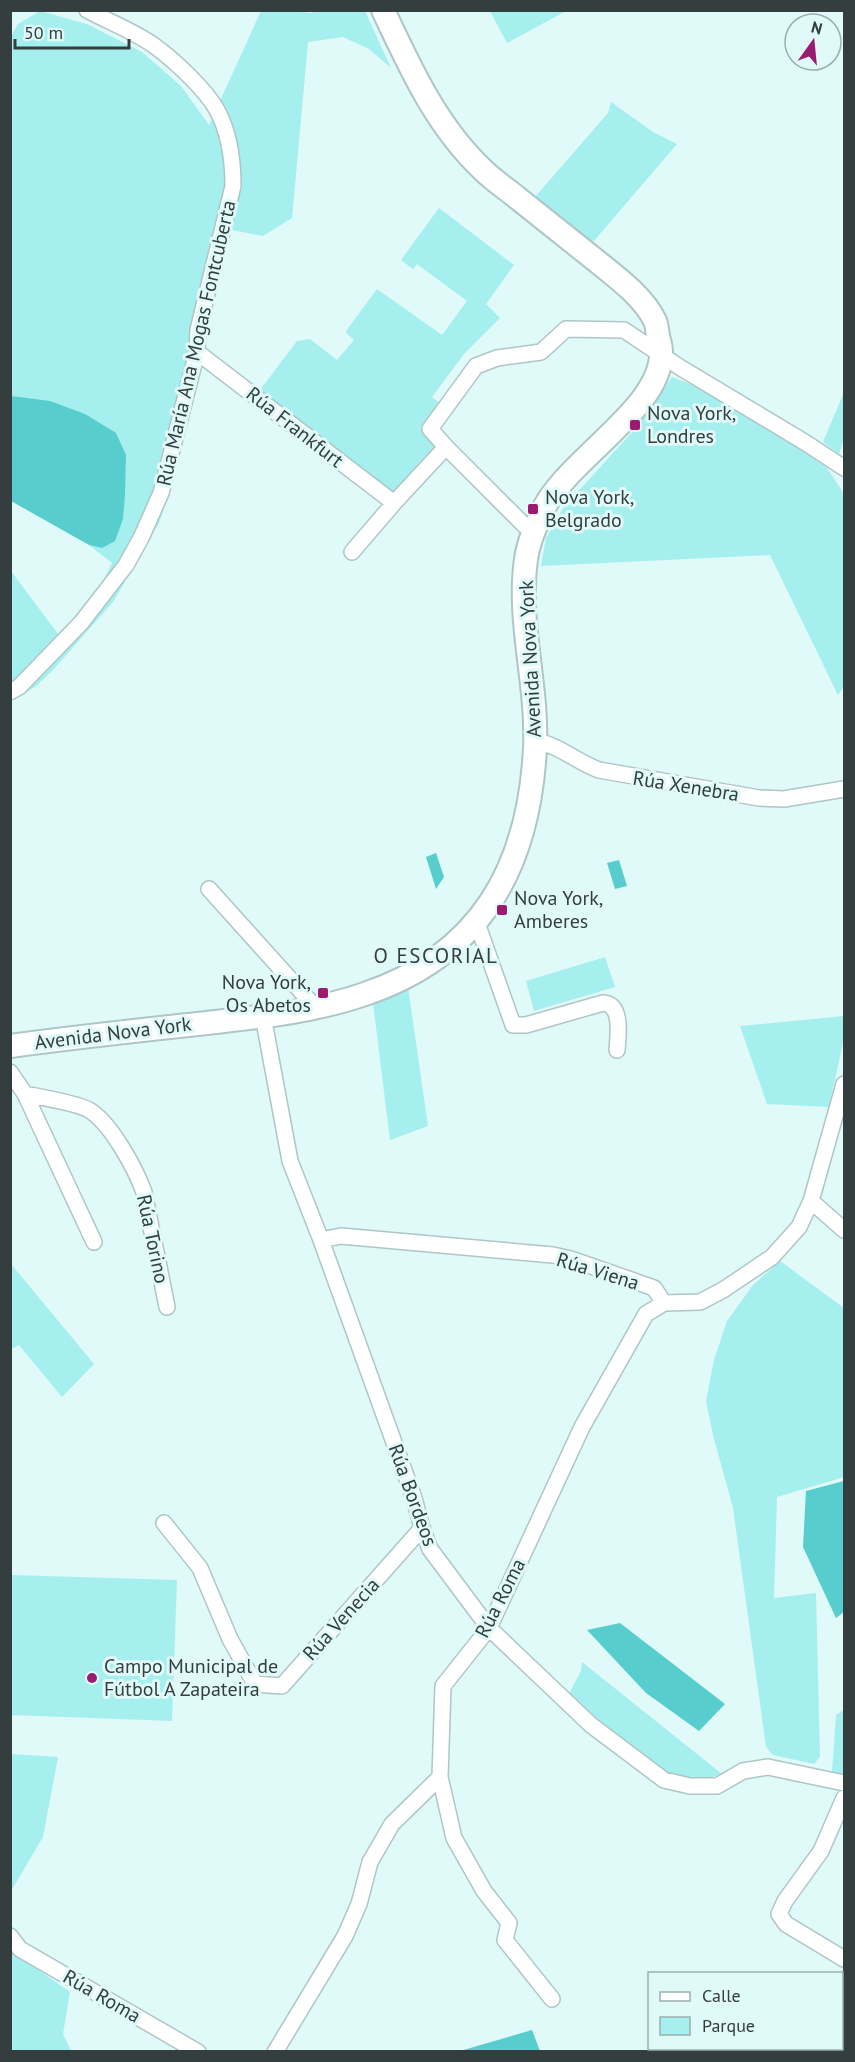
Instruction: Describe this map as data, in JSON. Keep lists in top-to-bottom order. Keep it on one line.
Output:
{"streets":{"main road":["Avenida Nova York"],"street":["Rúa María Ana Mogas Fontcuberta","Rúa Frankfurt","Rúa Xenebra","Rúa Torino","Rúa Viena","Rúa Bordeos","Rúa Roma","Rúa Venecia"]},"crossings":[["Rúa María Ana Mogas Fontcuberta","Rúa Frankfurt"],["Avenida Nova York","Rúa Xenebra"],["Avenida Nova York","Rúa Bordeos"],["Rúa Viena","Rúa Bordeos"],["Rúa Viena","Rúa Roma"],["Rúa Bordeos","Rúa Roma"],["Rúa Bordeos","Rúa Venecia"]],"districts":["O ESCORIAL"],"places":{"transit":["Nova York, Londres","Nova York, Belgrado","Nova York, Amberes","Nova York, Os Abetos"],"other":["Campo Municipal de Fútbol A Zapateira"]},"legend":["Calle","Parque"],"scale_bar":"50 m","north":"top"}
